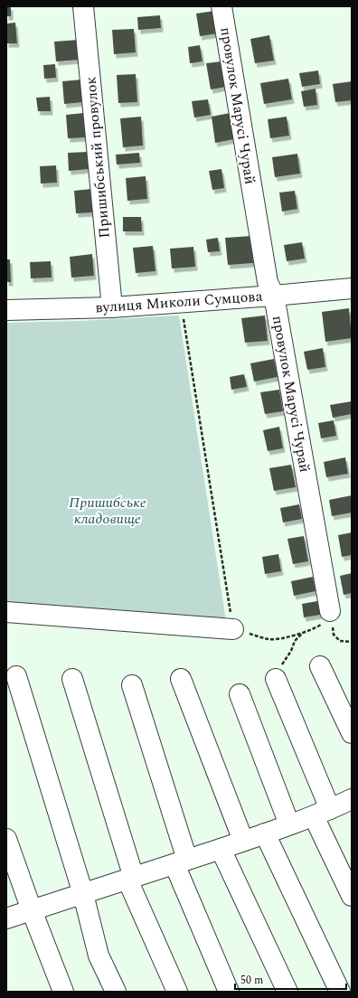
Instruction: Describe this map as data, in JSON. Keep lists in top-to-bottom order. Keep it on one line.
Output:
{"streets":{"street":["провулок Марусі Чурай","Пришибський провулок","вулиця Миколи Сумцова"]},"crossings":[["провулок Марусі Чурай","вулиця Миколи Сумцова"],["Пришибський провулок","вулиця Миколи Сумцова"]],"parks":["Пришибське кладовище"],"scale_bar":"50 m"}
